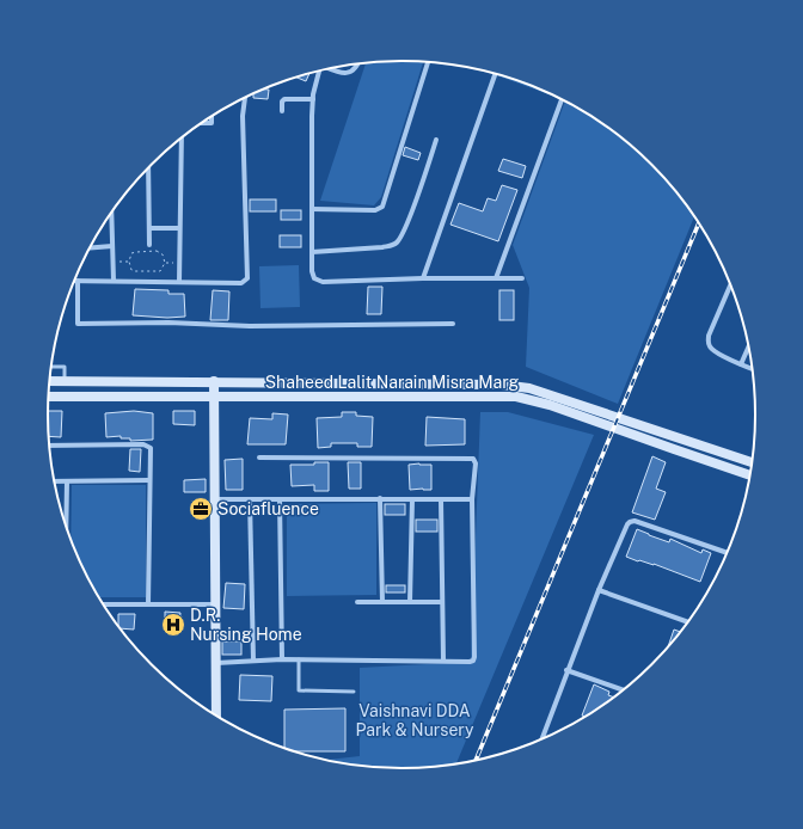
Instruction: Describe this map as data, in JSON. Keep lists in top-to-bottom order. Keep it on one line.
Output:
{"streets":{"street":["Shaheed Lalit Narain Misra Marg"]},"parks":["Vaishnavi DDA Park & Nursery"],"places":{"office":["Sociafluence"],"hospital":["D.R. Nursing Home"]}}
